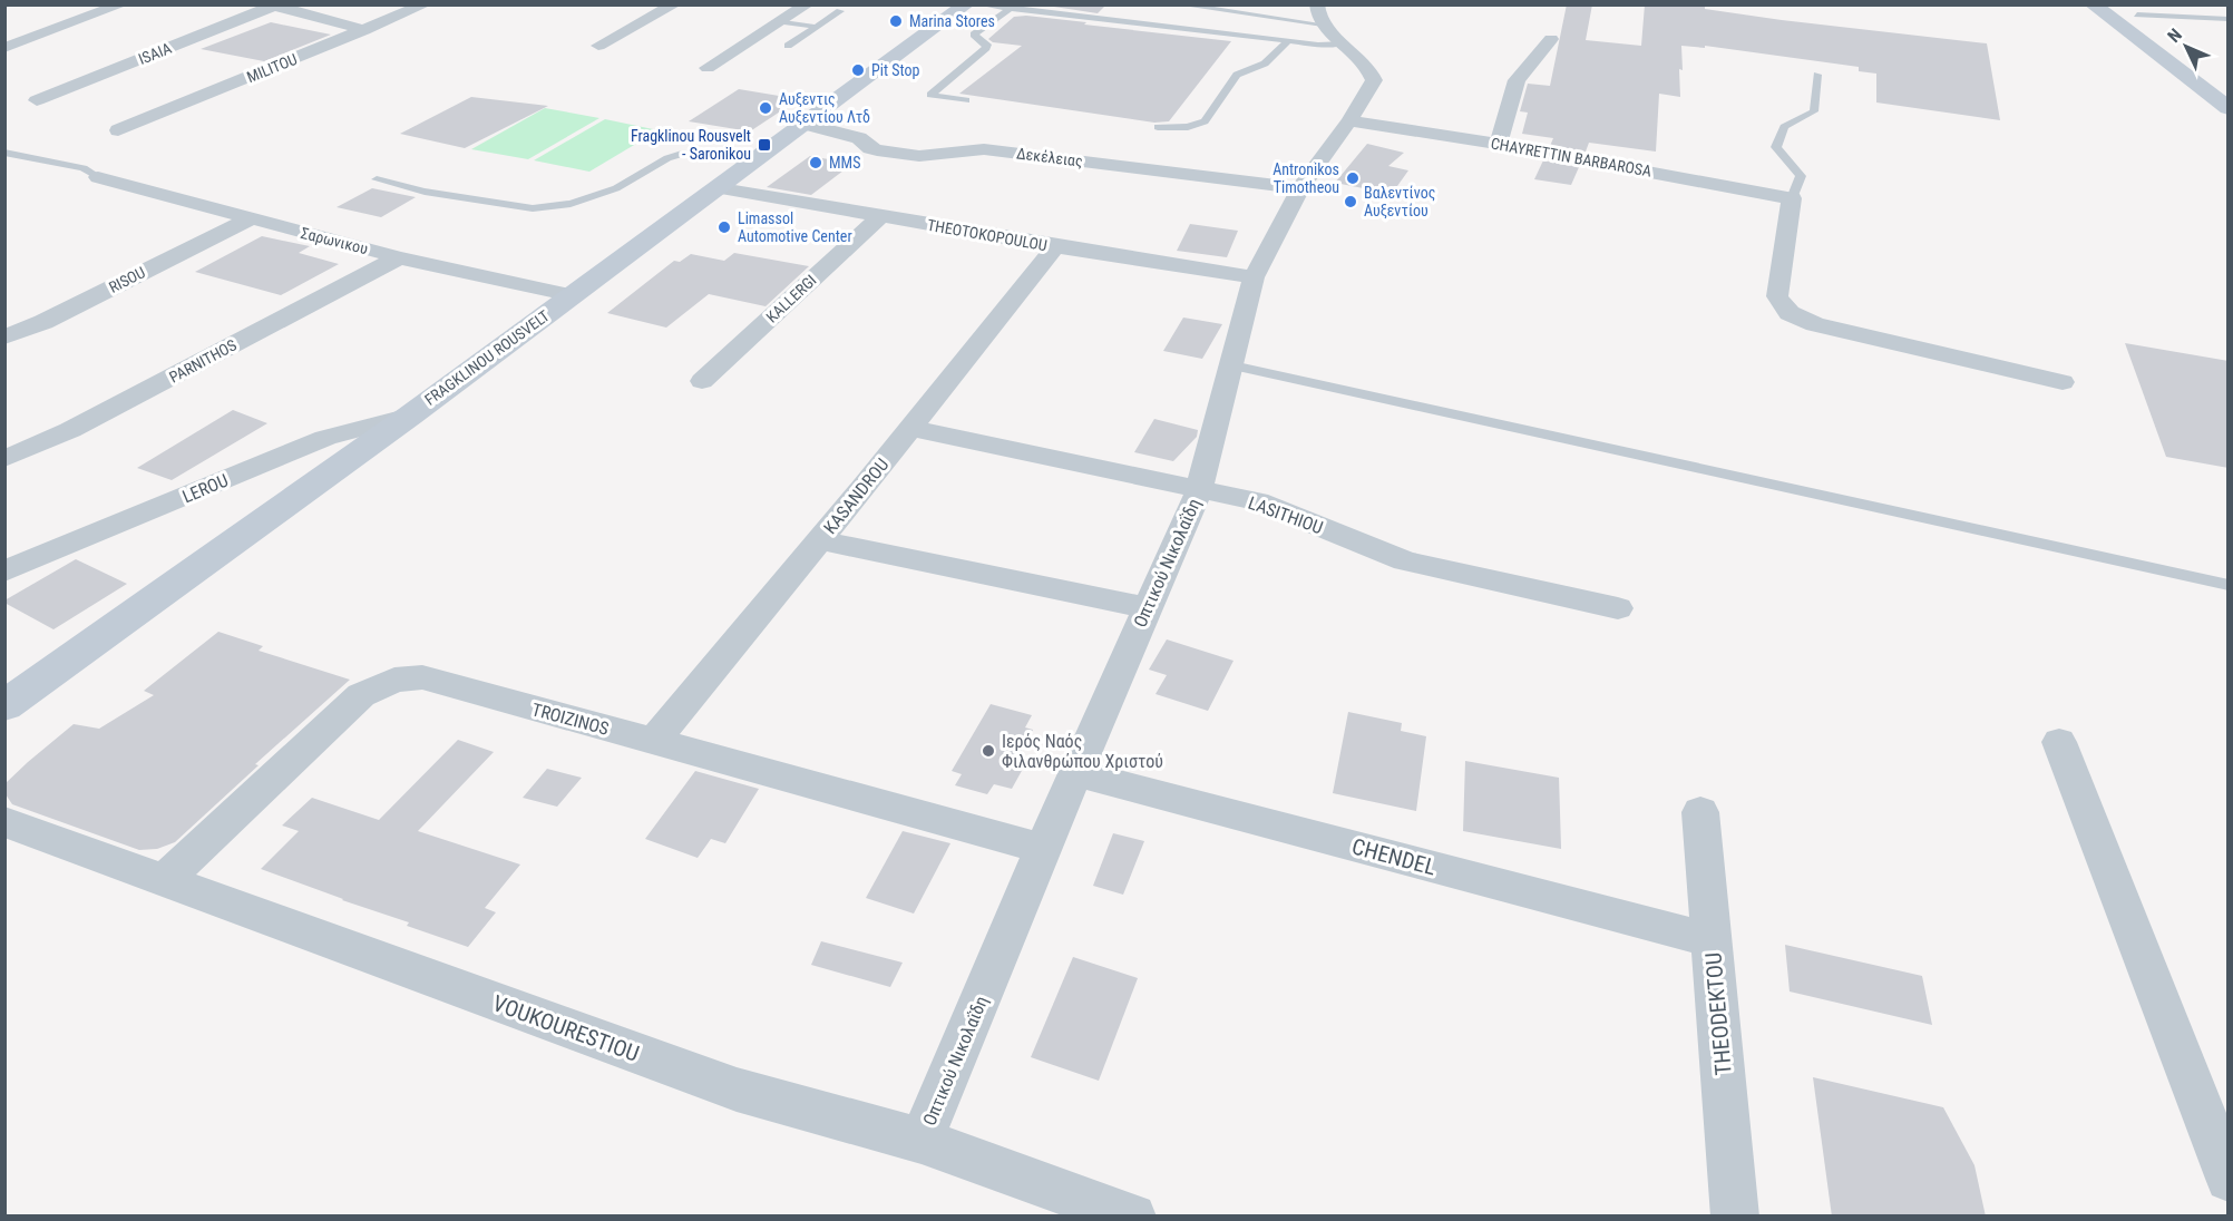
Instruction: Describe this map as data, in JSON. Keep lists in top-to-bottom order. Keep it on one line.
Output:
{"streets":{"main road":["FRAGKLINOU ROUSVELT"],"street":["ISAIA","MILITOU","Δεκέλειας","CHAYRETTIN BARBAROSA","THEOTOKOPOULOU","Σαρωνικου","RISOU","KALLERGI","PARNITHOS","LEROU","KASANDROU","LASITHIOU","Οπτικού Νικολαΐδη","TROIZINOS","CHENDEL","THEODEKTOU","VOUKOURESTIOU"]},"crossings":[["Δεκέλειας","FRAGKLINOU ROUSVELT"],["Δεκέλειας","Οπτικού Νικολαΐδη"],["CHAYRETTIN BARBAROSA","Οπτικού Νικολαΐδη"],["THEOTOKOPOULOU","KALLERGI"],["THEOTOKOPOULOU","FRAGKLINOU ROUSVELT"],["THEOTOKOPOULOU","KASANDROU"],["THEOTOKOPOULOU","Οπτικού Νικολαΐδη"],["Σαρωνικου","RISOU"],["Σαρωνικου","FRAGKLINOU ROUSVELT"],["Σαρωνικου","PARNITHOS"],["FRAGKLINOU ROUSVELT","LEROU"],["KASANDROU","LASITHIOU"],["KASANDROU","TROIZINOS"],["LASITHIOU","Οπτικού Νικολαΐδη"],["Οπτικού Νικολαΐδη","TROIZINOS"],["Οπτικού Νικολαΐδη","CHENDEL"],["Οπτικού Νικολαΐδη","VOUKOURESTIOU"],["TROIZINOS","VOUKOURESTIOU"],["CHENDEL","THEODEKTOU"]],"places":{"other":["Marina Stores","Pit Stop","Αυξεντις Αυξεντίου Λτδ","MMS","Antronikos Timotheou","Βαλεντίνος Αυξεντίου","Limassol Automotive Center","Ιερός Ναός Φιλανθρώπου Χριστού"],"transit":["Fragklinou Rousvelt - Saronikou"]},"north":"top left"}
